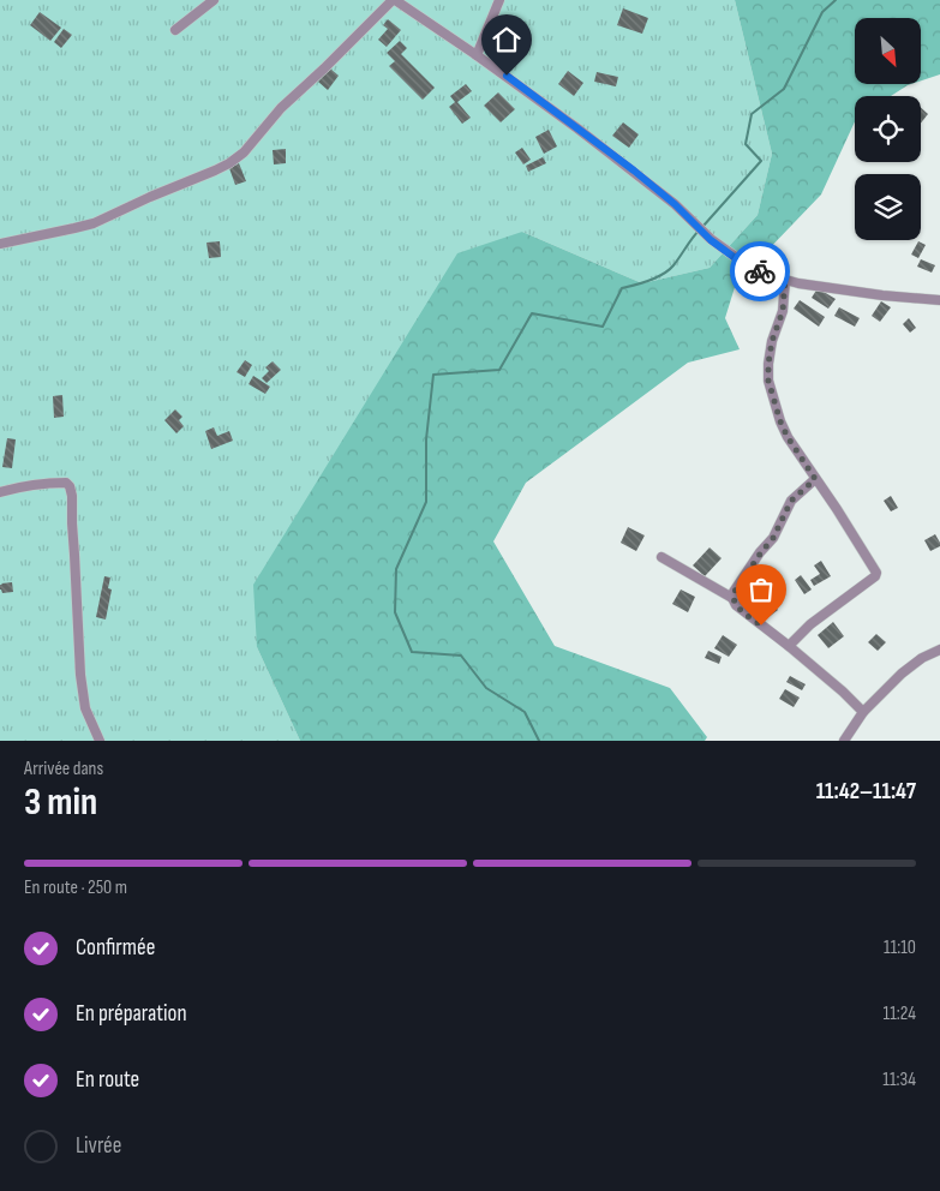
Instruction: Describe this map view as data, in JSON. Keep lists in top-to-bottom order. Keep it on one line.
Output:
{"north":"bottom right","page":{"heading":["3 min","Arrivée dans","11:42–11:47"],"bar":"En route · 250 m","list":[["Confirmée","11:10"],["En préparation","11:24"],["En route","11:34"],"Livrée"]}}
